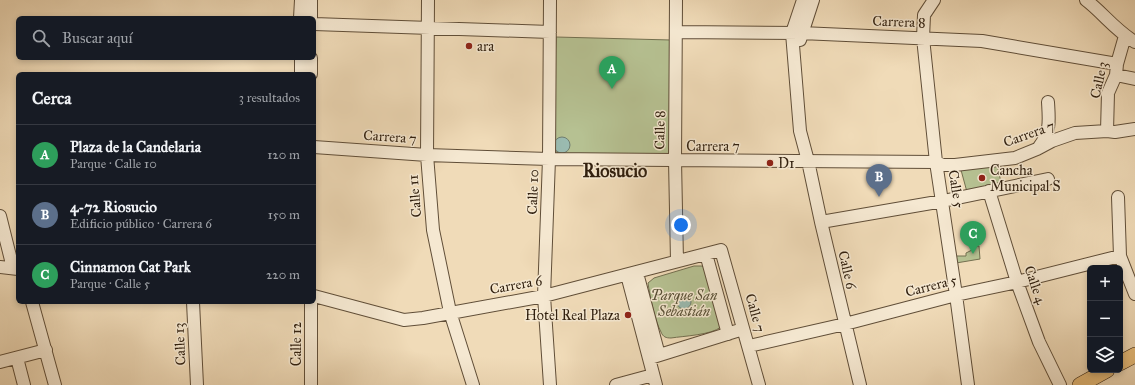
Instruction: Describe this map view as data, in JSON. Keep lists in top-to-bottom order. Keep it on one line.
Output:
{"streets":{"street":["Carrera 8","Calle 3","Calle 8","Carrera 7","Calle 5","Calle 10","Calle 11","Calle 6","Carrera 6","Calle 4","Carrera 5","Calle 7","Calle 13","Calle 12"]},"crossings":[["Carrera 8","Calle 3"],["Carrera 8","Calle 8"],["Carrera 8","Calle 5"],["Carrera 8","Calle 6"],["Calle 3","Carrera 7"],["Calle 8","Carrera 7"],["Calle 8","Carrera 6"],["Carrera 7","Calle 5"],["Carrera 7","Calle 10"],["Carrera 7","Calle 11"],["Carrera 7","Calle 6"],["Calle 5","Carrera 5"],["Calle 10","Carrera 6"],["Calle 11","Carrera 6"],["Calle 6","Carrera 5"],["Carrera 6","Calle 7"],["Calle 4","Carrera 5"],["Carrera 5","Calle 7"]],"districts":["Riosucio"],"parks":["Parque San Sebastián"],"places":["ara","D1","Cancha Municipal S","Hotel Real Plaza"],"page":{"search":"Buscar aquí","pins":["A","B","C"],"heading":["Cerca","3 resultados"],"list":[{"mark":"A","name":"Plaza de la Candelaria","note":"Parque · Calle 10","value":"120 m"},{"mark":"B","name":"4-72 Riosucio","note":"Edificio público · Carrera 6","value":"150 m"},{"mark":"C","name":"Cinnamon Cat Park","note":"Parque · Calle 5","value":"220 m"}],"map_buttons":["+","−"]}}
